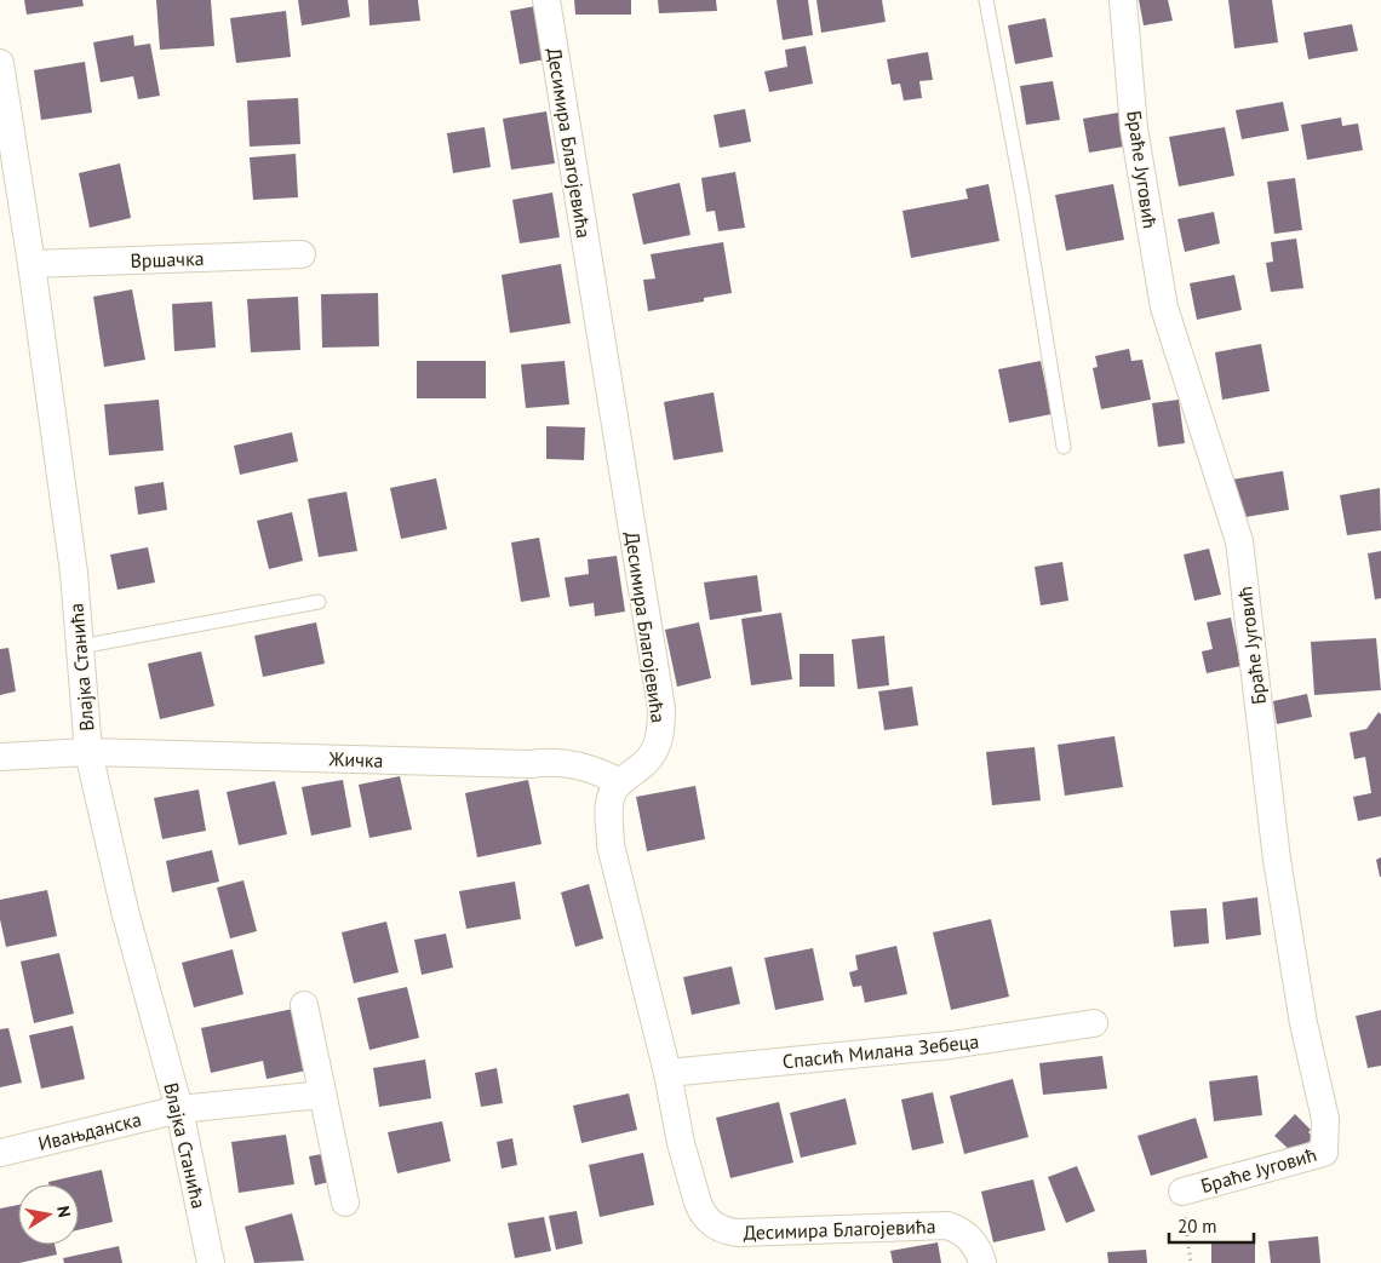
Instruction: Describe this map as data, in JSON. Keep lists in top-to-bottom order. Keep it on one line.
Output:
{"streets":{"street":["Десимира Благојевића","Браће Југовић","Вршачка","Влајка Станића","Жичка","Спасић Милана Зебеца","Ивањданска"]},"crossings":[["Десимира Благојевића","Жичка"],["Десимира Благојевића","Спасић Милана Зебеца"],["Вршачка","Влајка Станића"],["Влајка Станића","Жичка"],["Влајка Станића","Ивањданска"]],"scale_bar":"20 m","north":"right"}
